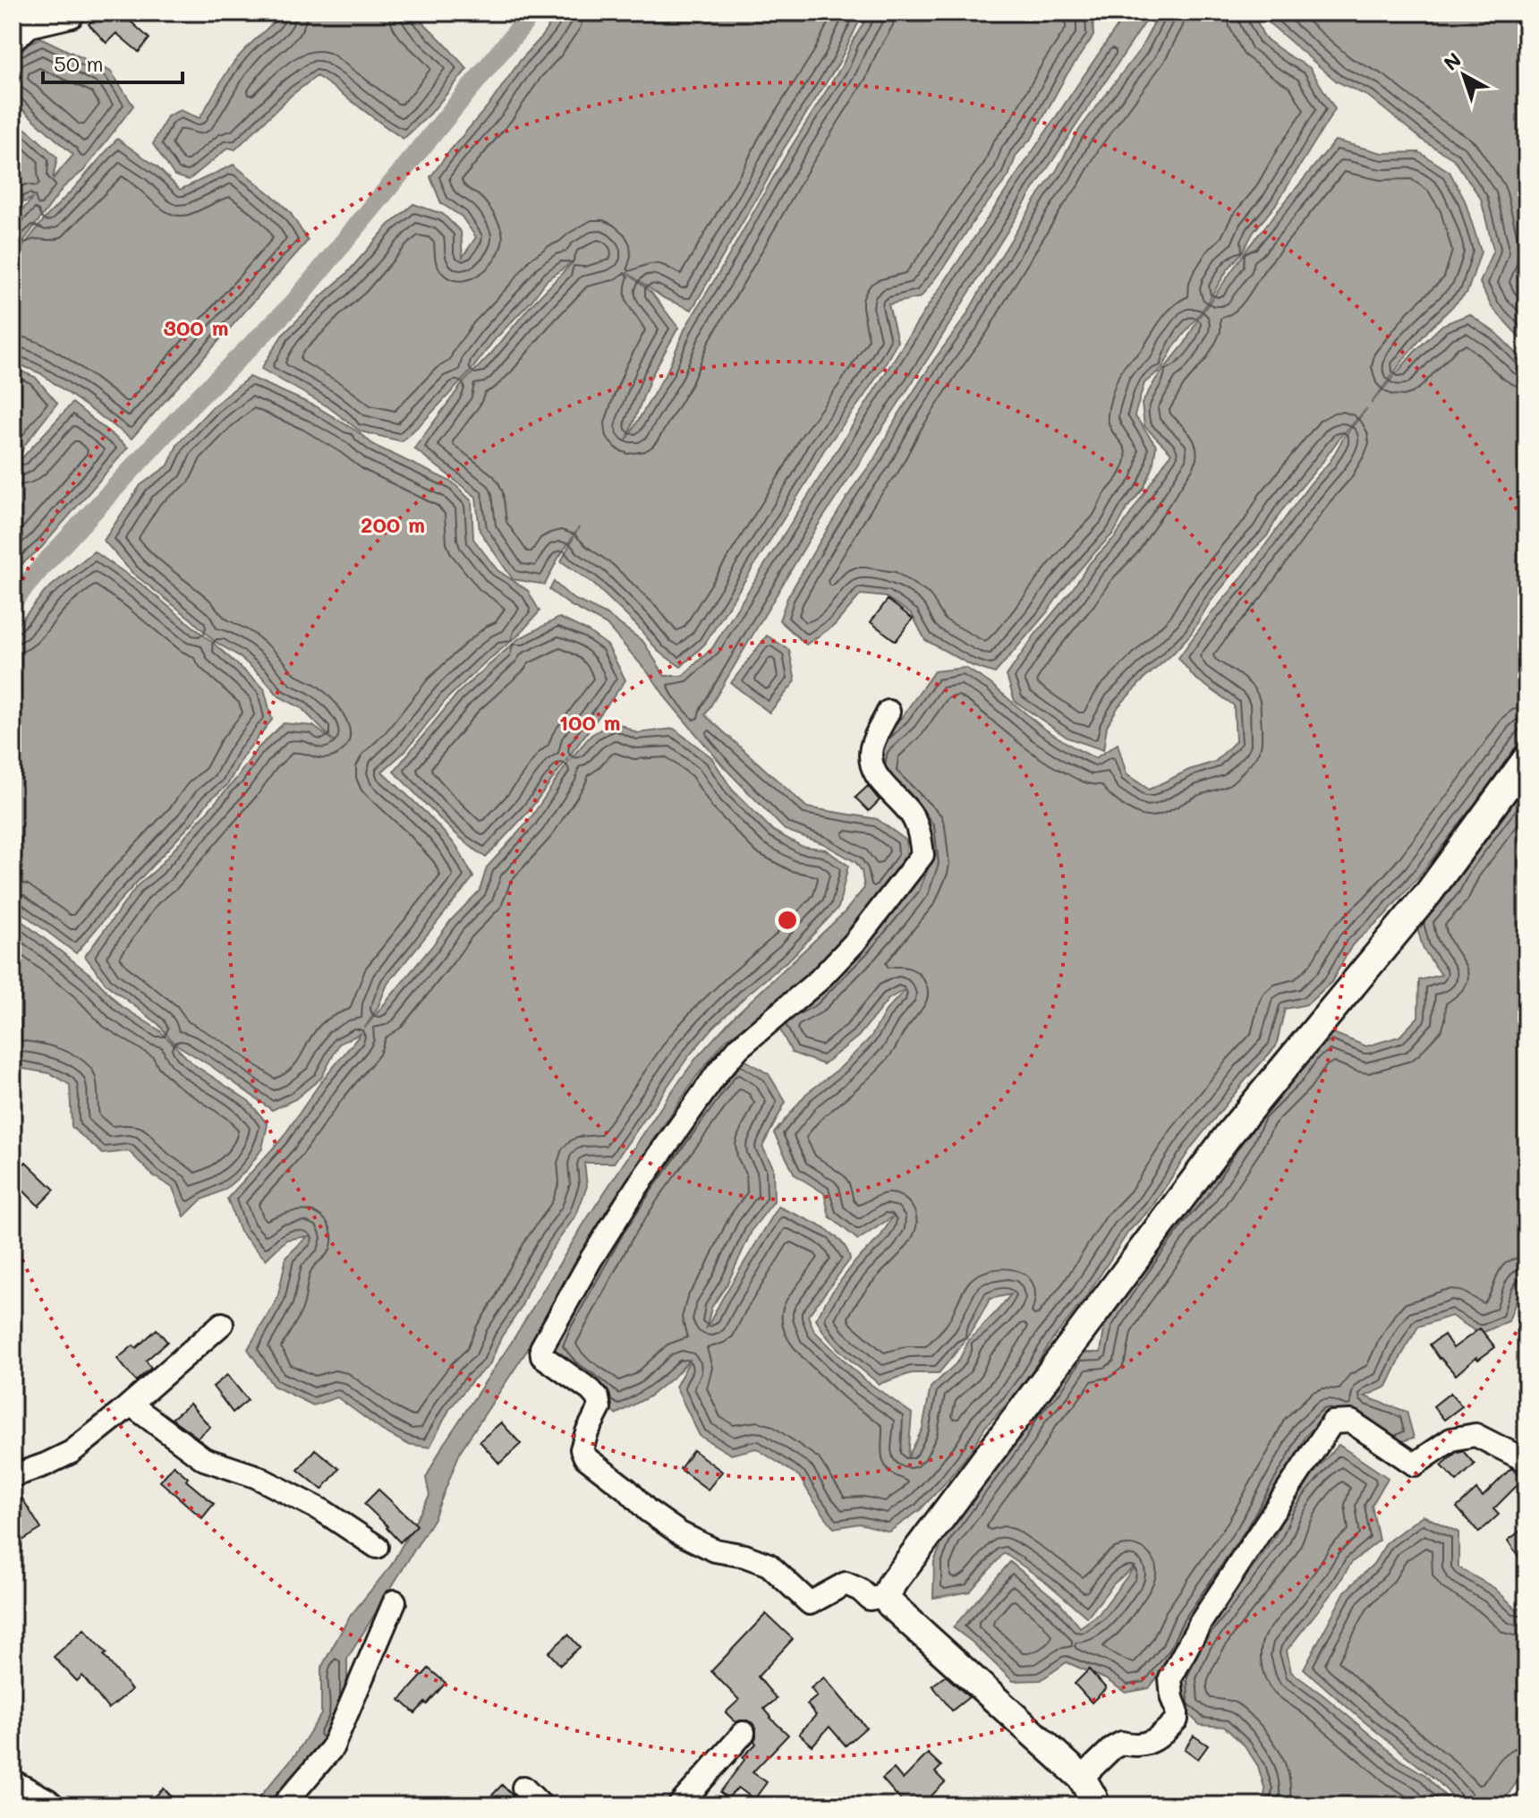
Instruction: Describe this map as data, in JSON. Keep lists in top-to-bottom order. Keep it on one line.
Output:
{"scale_bar":"50 m","north":"top left","rings":["300 m","200 m","100 m"]}
